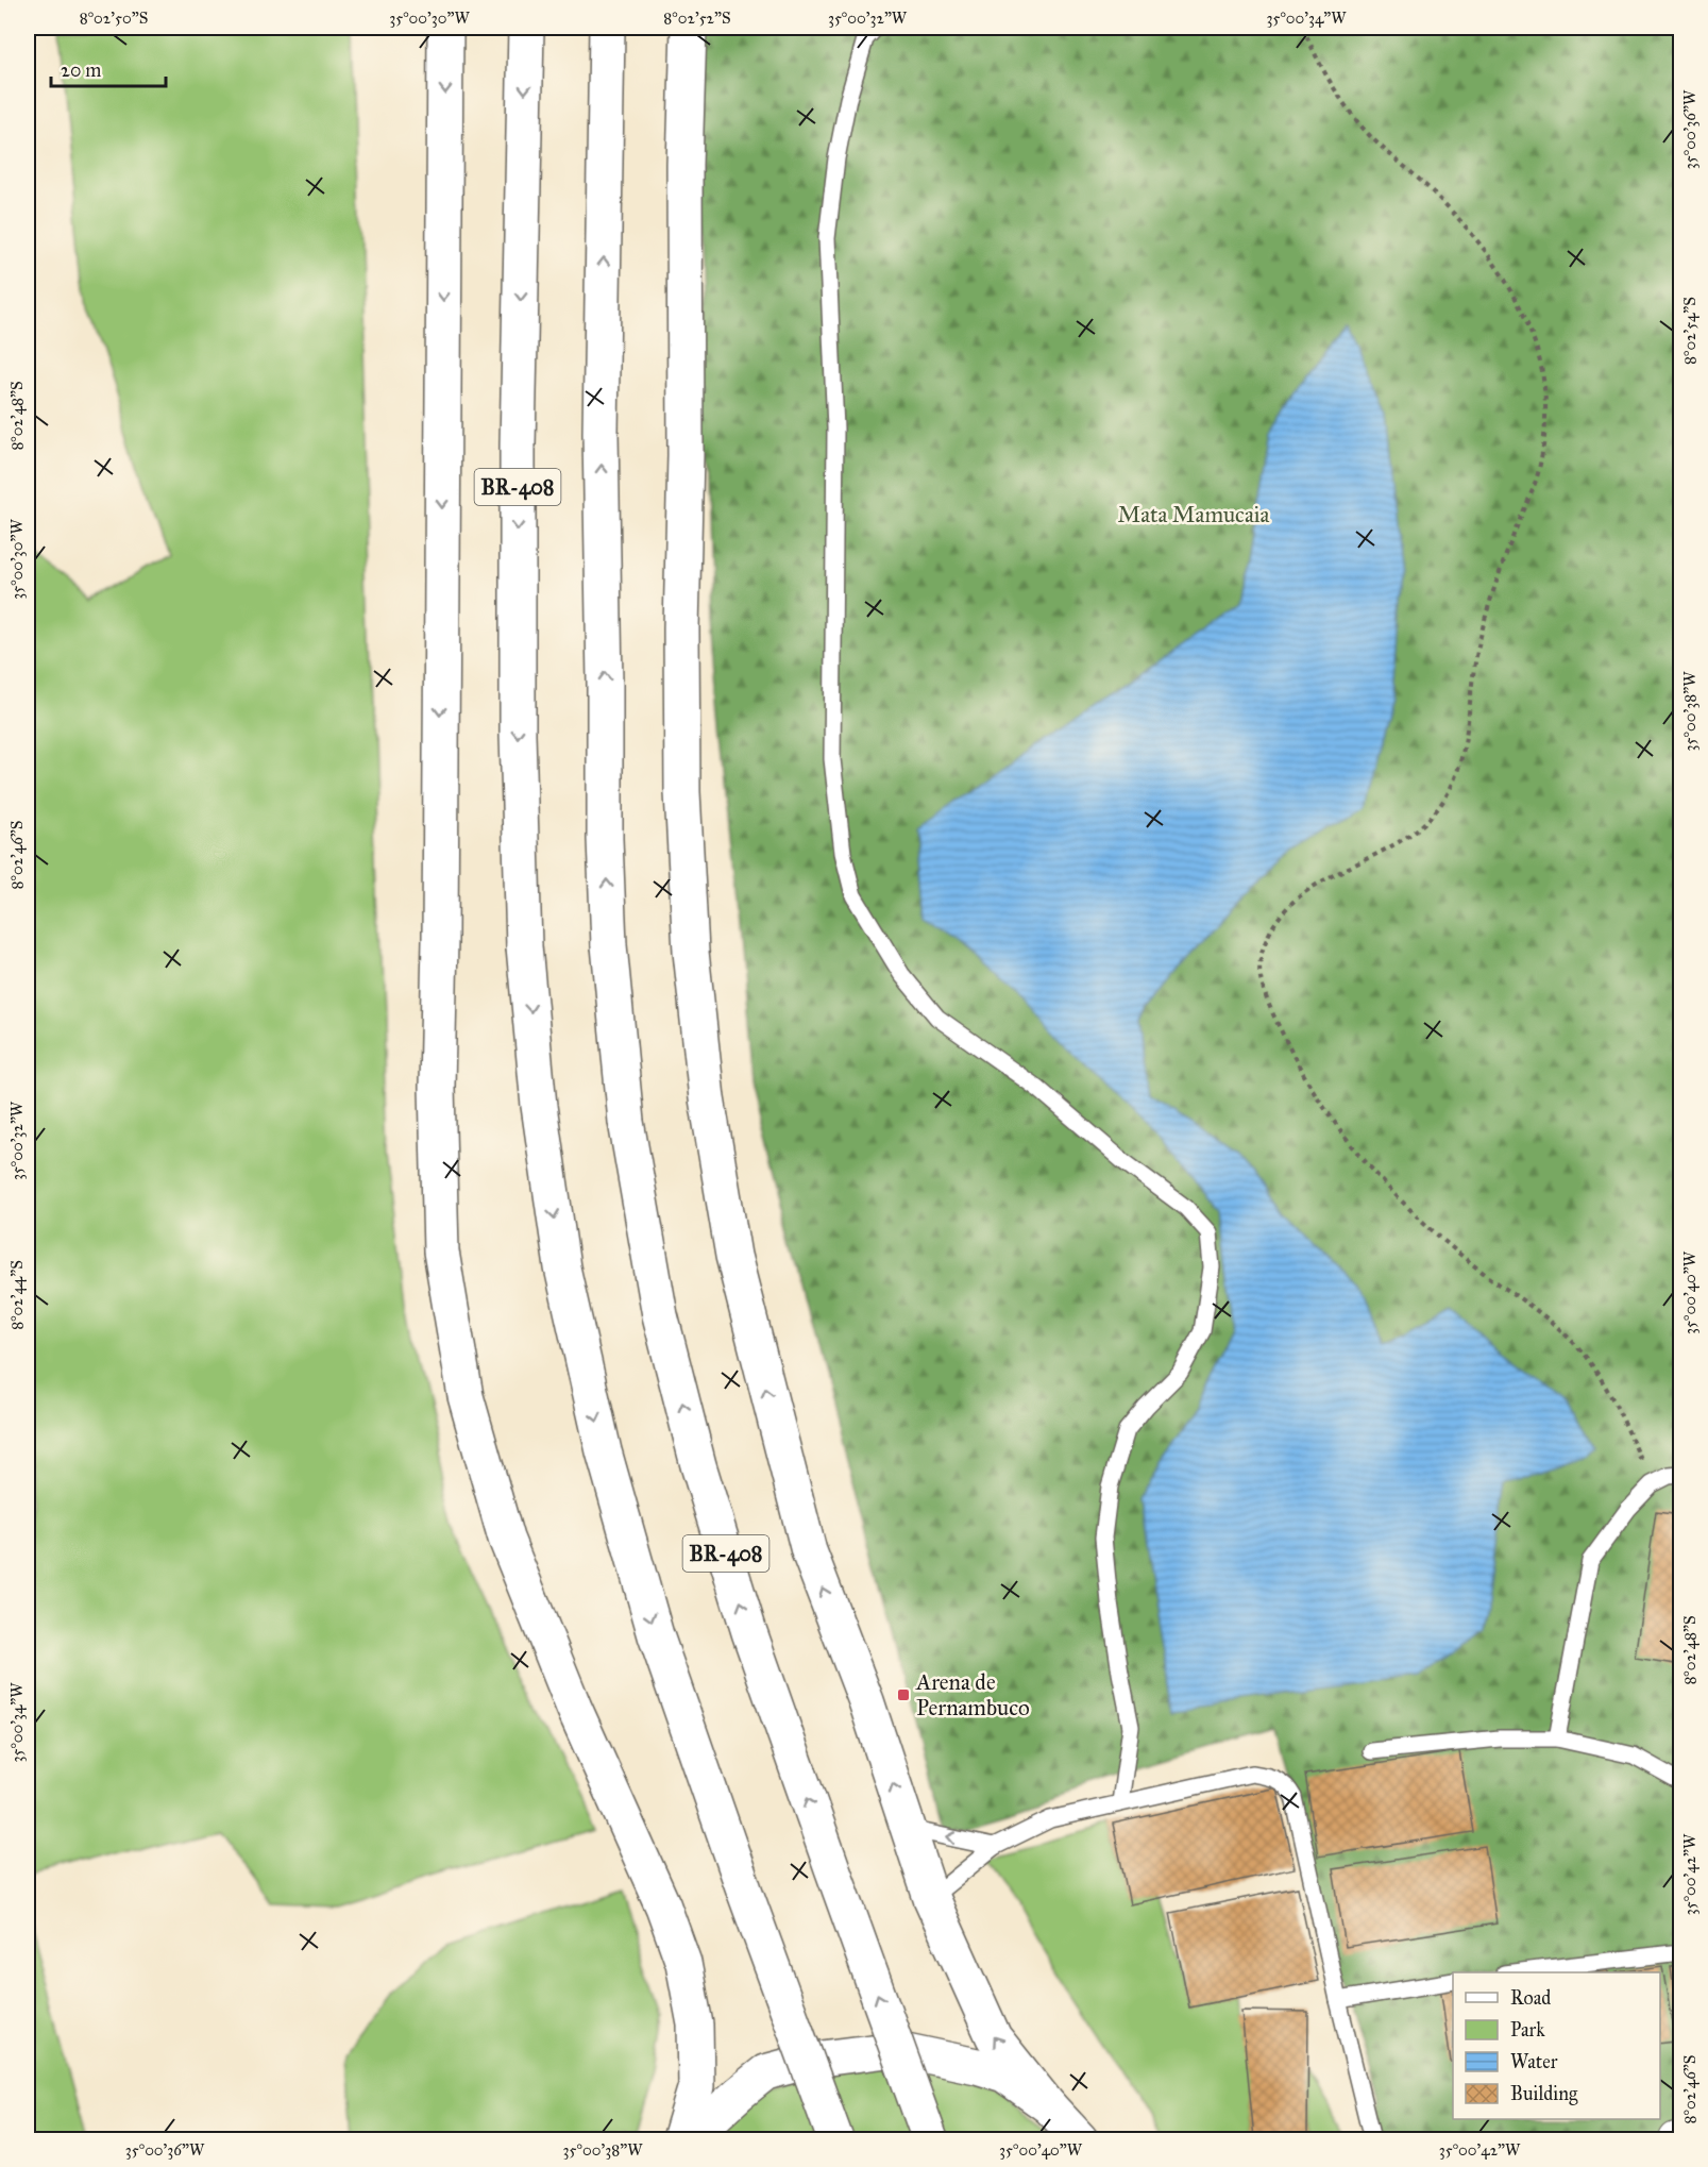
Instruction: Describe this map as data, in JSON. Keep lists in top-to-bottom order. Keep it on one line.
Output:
{"streets":{"main road":["BR-408"]},"parks":["Mata Mamucaia"],"places":{"transit":["Arena de Pernambuco"]},"legend":["Road","Park","Water","Building"],"scale_bar":"20 m","coordinates":["8°02'50\"S","35°00'30\"W","8°02'52\"S","35°00'32\"W","35°00'34\"W","35°00'36\"W","8°02'54\"S","8°02'48\"S","35°00'38\"W","8°02'46\"S","35°00'40\"W","8°02'44\"S","35°00'42\"W"]}
